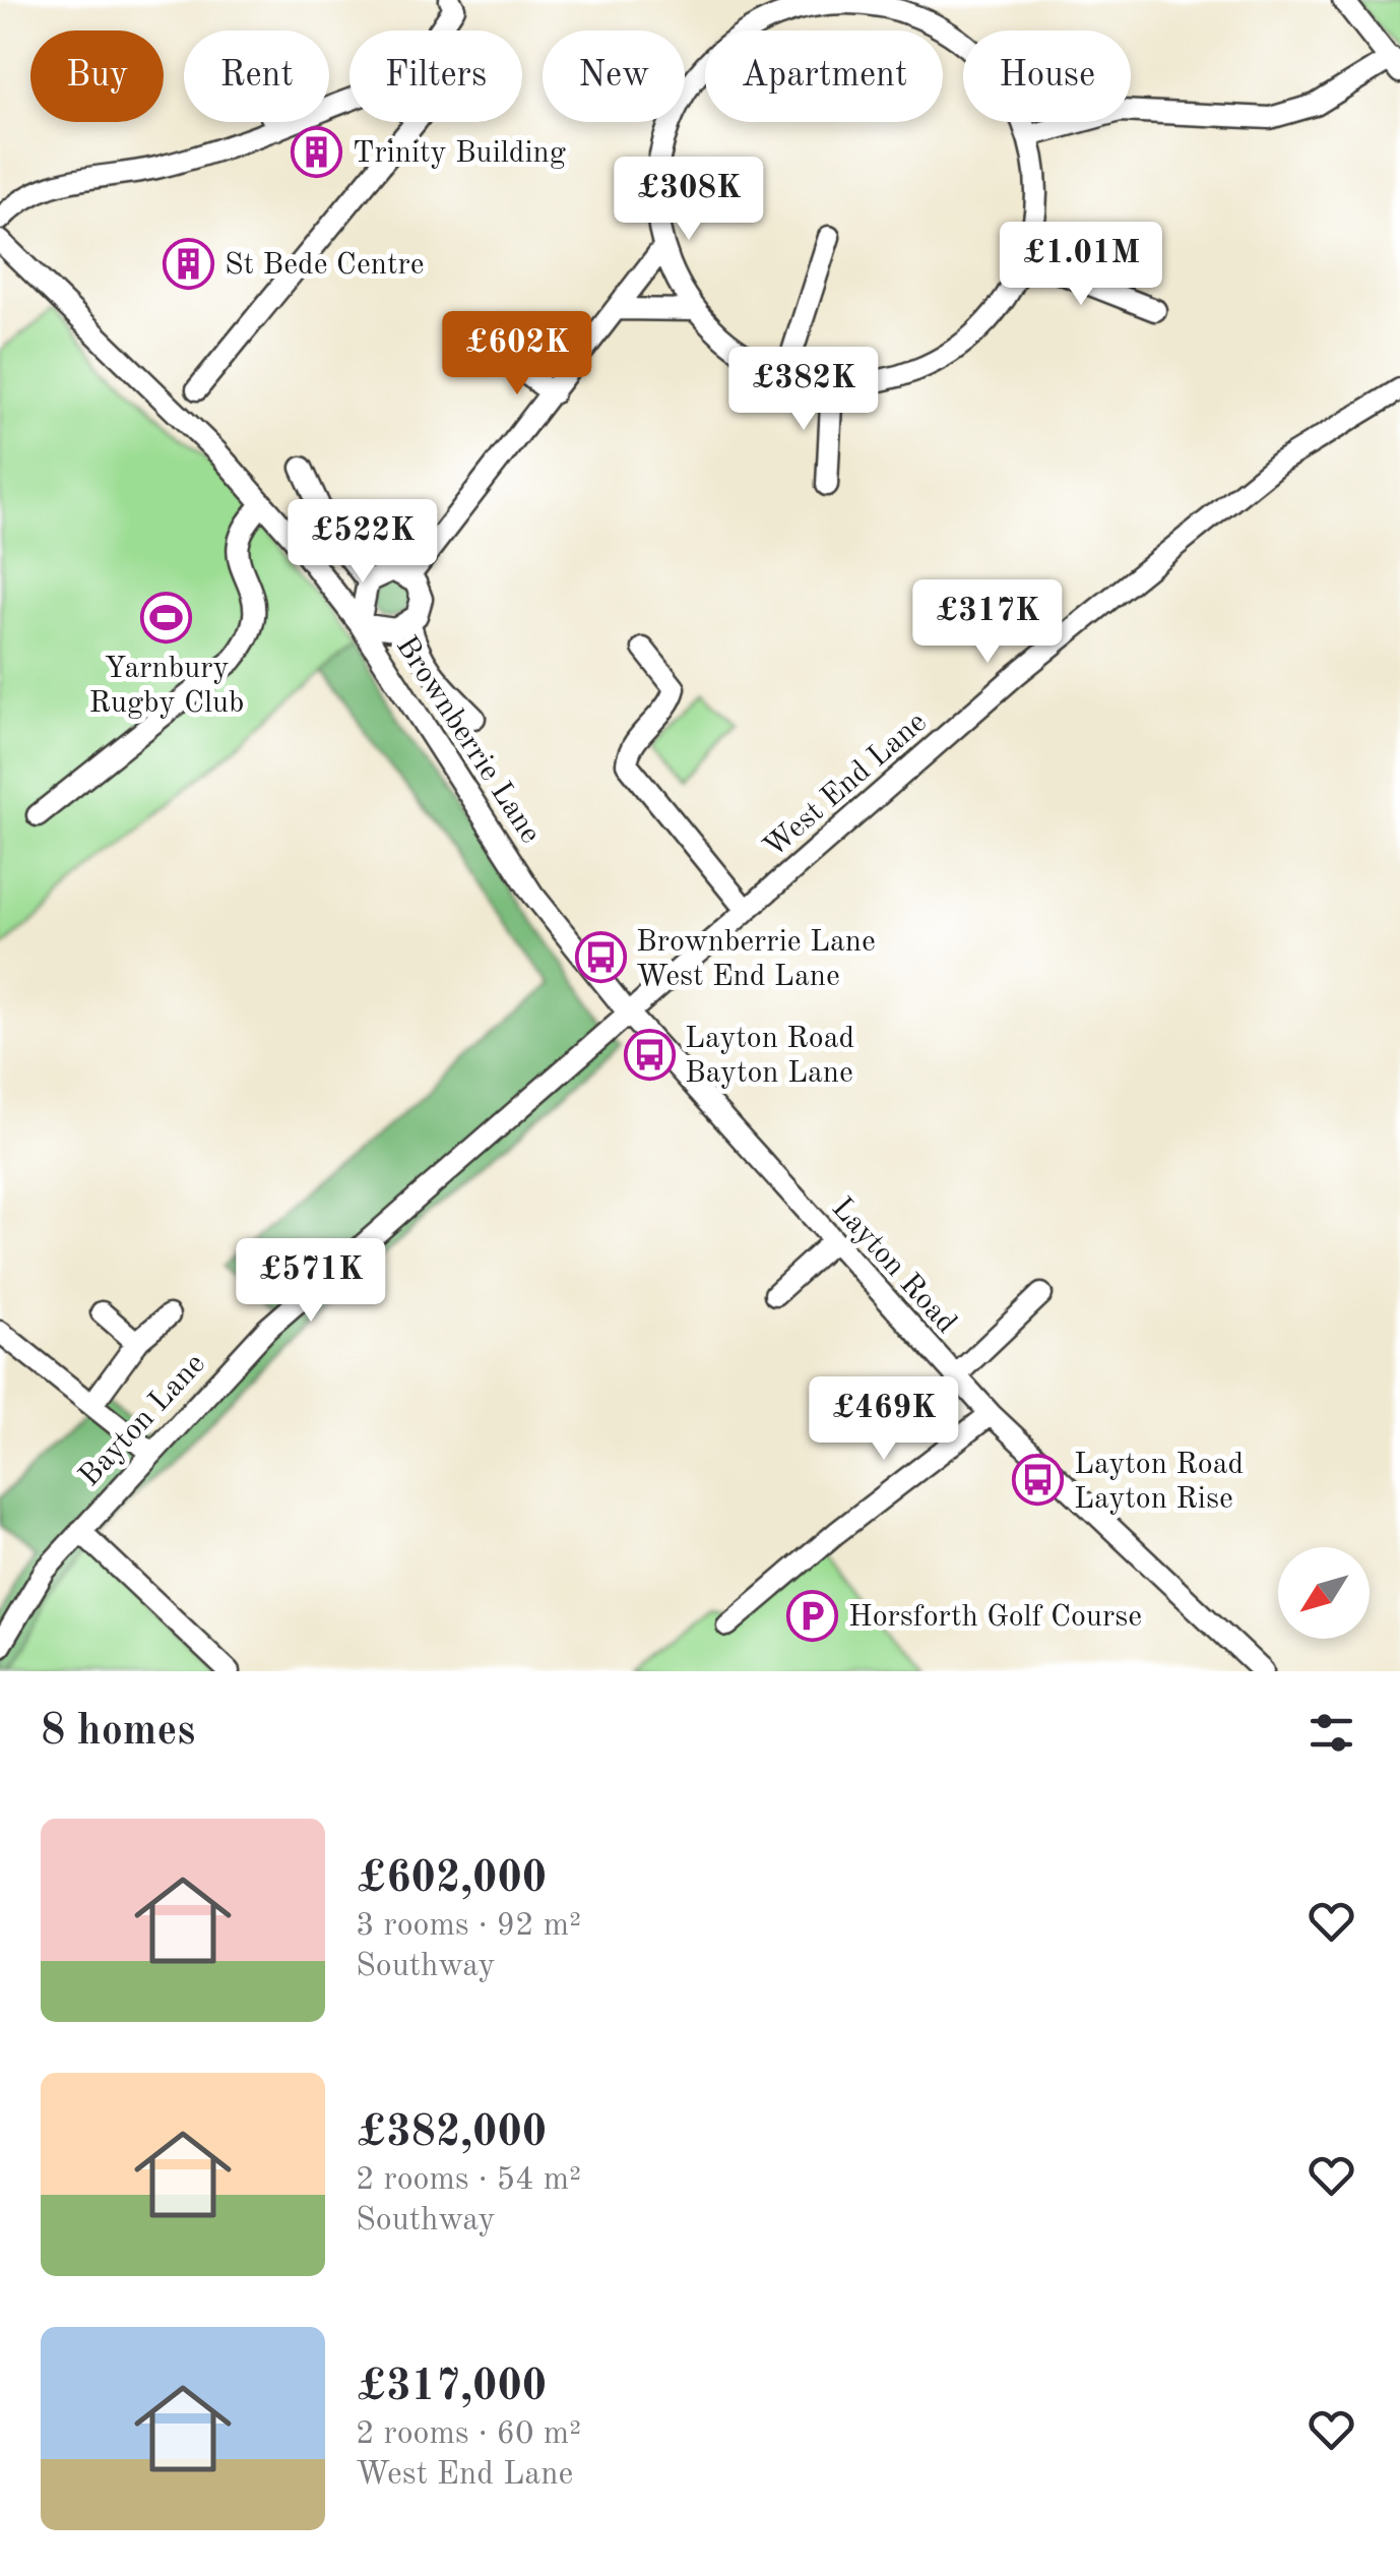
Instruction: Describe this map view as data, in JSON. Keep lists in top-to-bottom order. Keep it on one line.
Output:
{"streets":{"street":["Brownberrie Lane","West End Lane","Layton Road","Bayton Lane"]},"crossings":[["Brownberrie Lane","West End Lane"],["Brownberrie Lane","Layton Road"],["Brownberrie Lane","Bayton Lane"],["West End Lane","Layton Road"],["West End Lane","Bayton Lane"],["Layton Road","Bayton Lane"]],"places":{"building":["Trinity Building","St Bede Centre"],"sports":["Yarnbury Rugby Club"],"bus stop":["Brownberrie Lane West End Lane","Layton Road Bayton Lane","Layton Road Layton Rise"],"parking":["Horsforth Golf Course"]},"north":"bottom left","page":{"chip":["Buy","Rent","Filters","New","Apartment","House"],"price":["£308K","£1.01M","£602K","£382K","£522K","£317K","£571K","£469K"],"heading":"8 homes","list":[{"name":"£602,000","note":"3 rooms · 92 m² · Southway"},{"name":"£382,000","note":"2 rooms · 54 m² · Southway"},{"name":"£317,000","note":"2 rooms · 60 m² · West End Lane"}]}}
